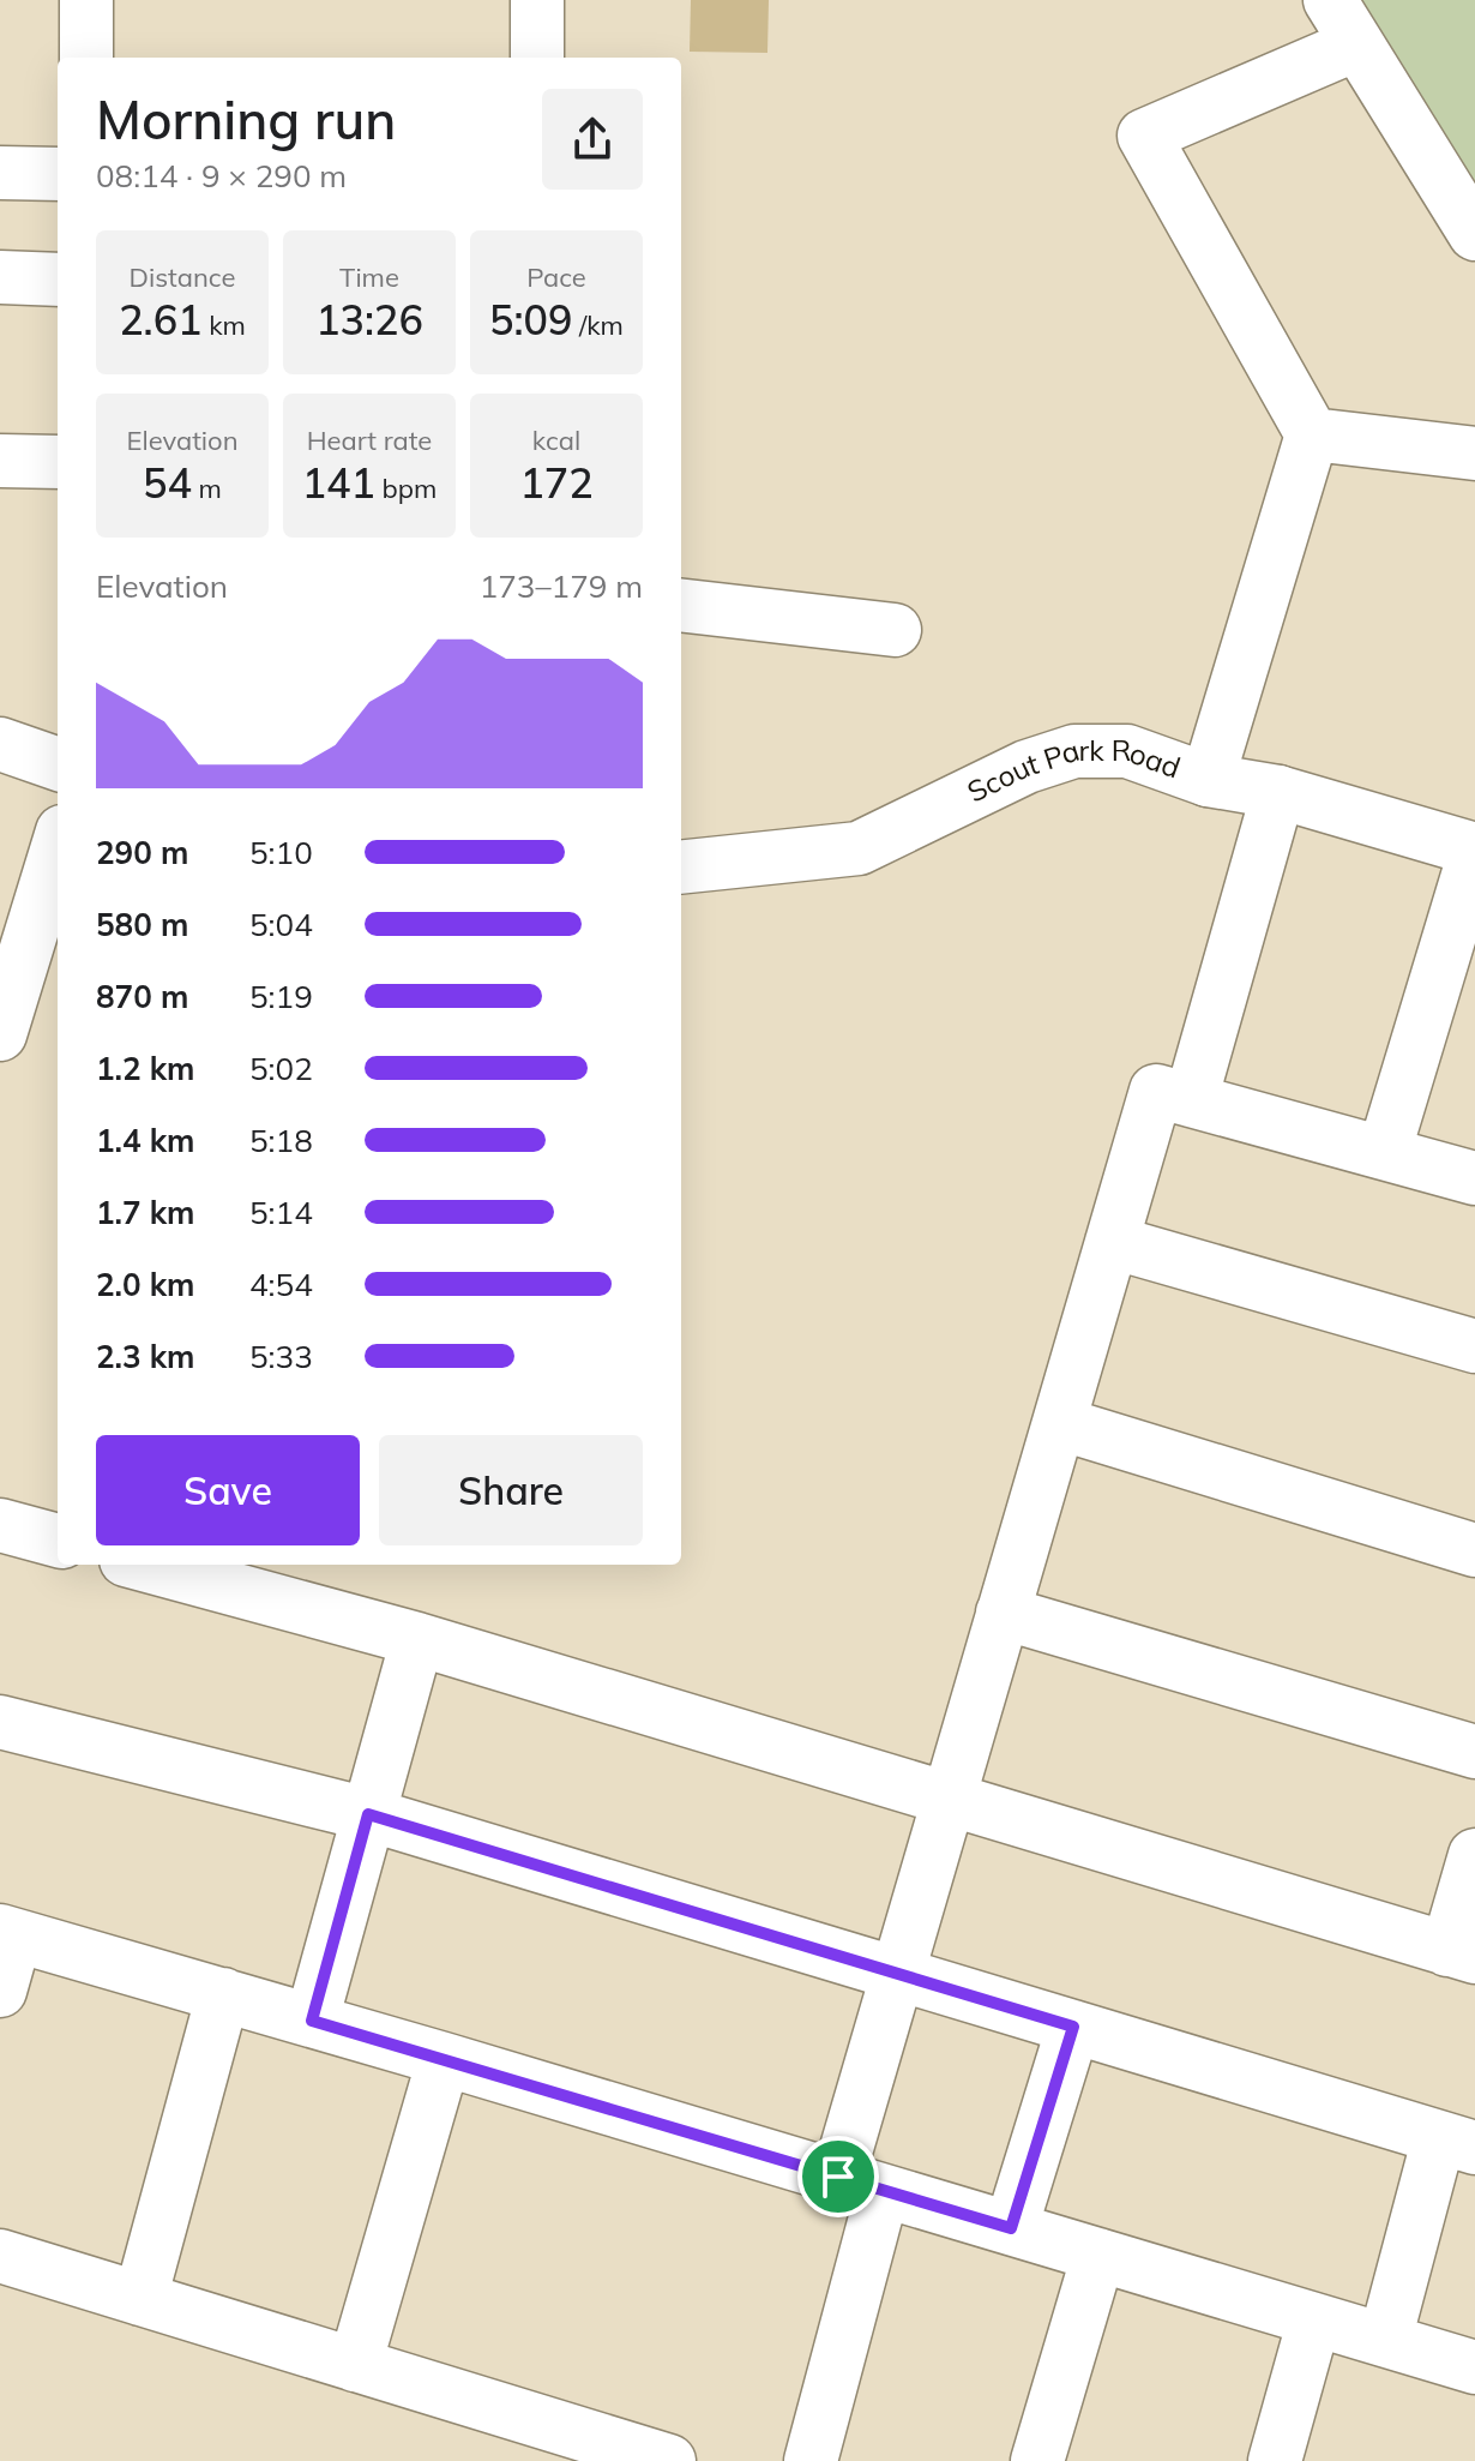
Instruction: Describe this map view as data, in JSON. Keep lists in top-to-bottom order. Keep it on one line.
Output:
{"streets":{"street":["Scout Park Road"]},"page":{"heading":["Morning run","08:14 · 9 × 290 m"],"stats":[["Distance","2.61 km"],["Time","13:26"],["Pace","5:09 /km"],["Elevation","54 m"],["Heart rate","141 bpm"],["kcal","172"]],"chart":["Elevation","173–179 m"],"list":[{"name":"290 m","note":"5:10"},{"name":"580 m","note":"5:04"},{"name":"870 m","note":"5:19"},{"name":"1.2 km","note":"5:02"},{"name":"1.4 km","note":"5:18"},{"name":"1.7 km","note":"5:14"},{"name":"2.0 km","note":"4:54"},{"name":"2.3 km","note":"5:33"}],"buttons":["Save","Share"]}}
